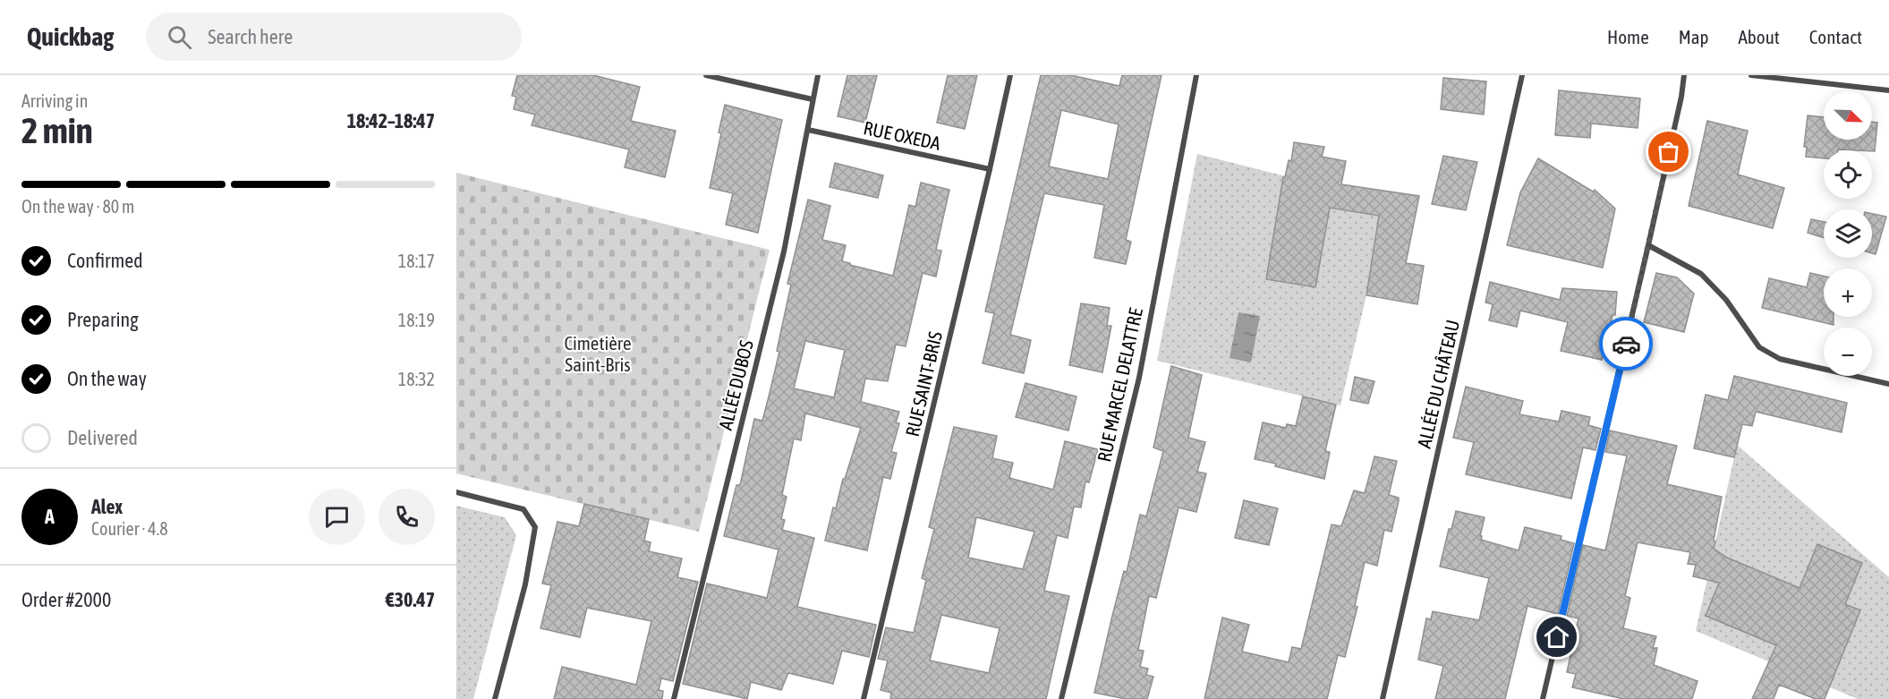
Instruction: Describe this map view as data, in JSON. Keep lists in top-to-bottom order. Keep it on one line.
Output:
{"streets":{"street":["RUE OXEDA","RUE SAINT-BRIS","ALLÉE DU CHÂTEAU","ALLÉE DUBOS","RUE MARCEL DELATTRE"]},"crossings":[["RUE OXEDA","RUE SAINT-BRIS"],["RUE OXEDA","ALLÉE DUBOS"]],"parks":["Cimetière Saint-Bris"],"north":"bottom right","page":{"header":"Quickbag","search":"Search here","nav":["Home","Map","About","Contact"],"heading":["2 min","Arriving in","18:42–18:47"],"panel":["Alex","Courier · 4.8","Order #2000","€30.47"],"map_buttons":["+","−"],"bar":"On the way · 80 m","list":[["Confirmed","18:17"],["Preparing","18:19"],["On the way","18:32"],"Delivered"],"round":"A"}}
